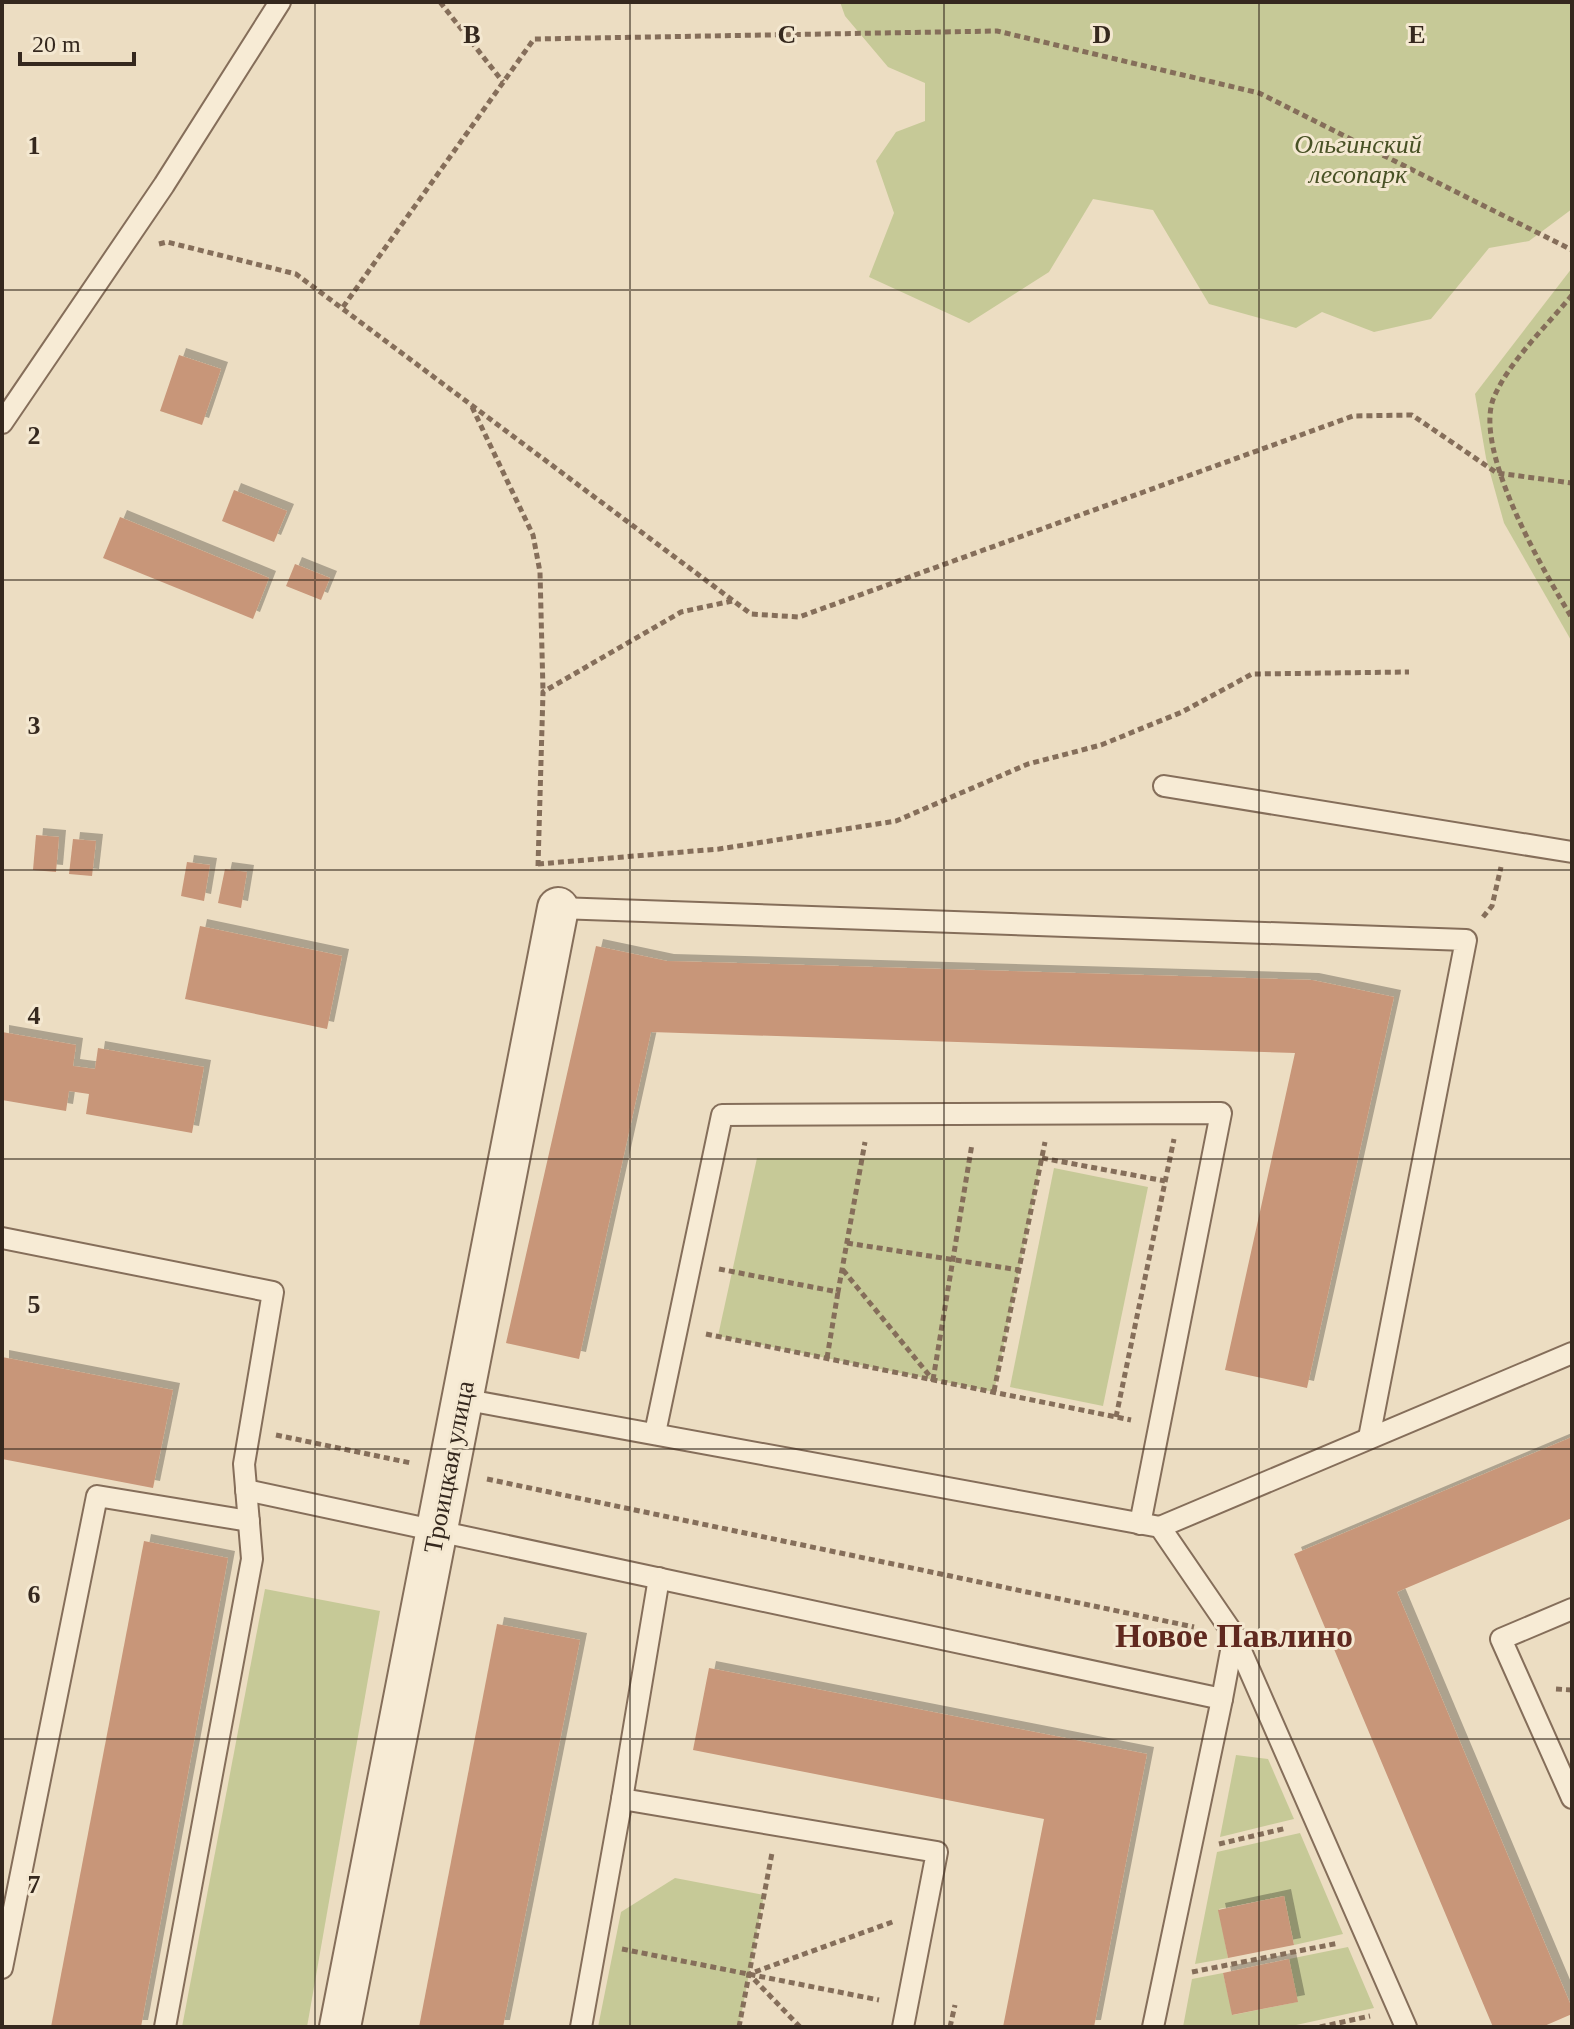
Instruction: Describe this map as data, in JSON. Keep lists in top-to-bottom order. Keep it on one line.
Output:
{"streets":{"street":["Троицкая улица"]},"districts":["Новое Павлино"],"parks":["Ольгинский лесопарк"],"scale_bar":"20 m","grid":{"columns":["B","C","D","E"],"rows":["1","2","3","4","5","6","7"]}}
